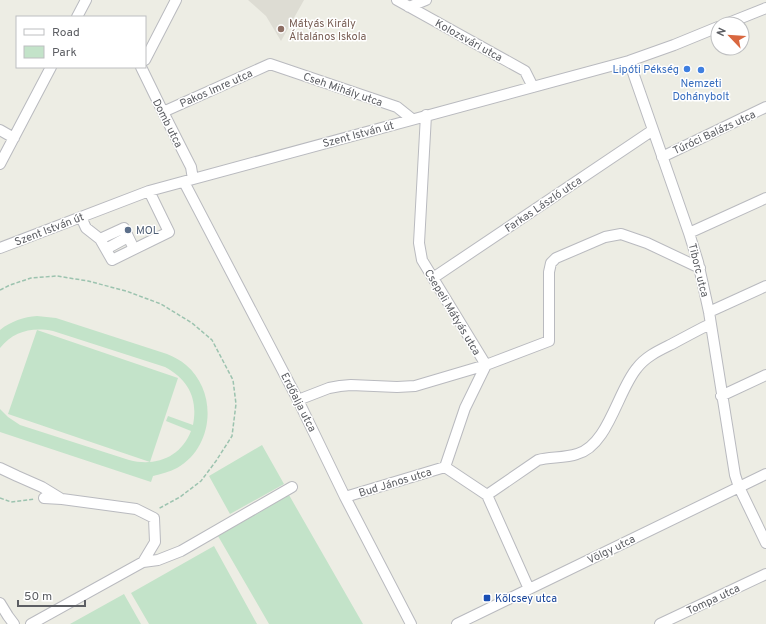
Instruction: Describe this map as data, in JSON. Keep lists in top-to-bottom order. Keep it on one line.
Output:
{"streets":{"street":["Kolozsvári utca","Pakos Imre utca","Cseh Mihály utca","Domb utca","Túróci Balázs utca","Szent István út","Farkas László utca","Tiborc utca","Csepeli Mátyás utca","Erdőalja utca","Bud János utca","Völgy utca","Tompa utca"]},"crossings":[["Kolozsvári utca","Szent István út"],["Pakos Imre utca","Cseh Mihály utca"],["Pakos Imre utca","Domb utca"],["Cseh Mihály utca","Szent István út"],["Domb utca","Szent István út"],["Domb utca","Erdőalja utca"],["Túróci Balázs utca","Tiborc utca"],["Szent István út","Tiborc utca"],["Szent István út","Csepeli Mátyás utca"],["Szent István út","Erdőalja utca"],["Farkas László utca","Tiborc utca"],["Farkas László utca","Csepeli Mátyás utca"],["Tiborc utca","Völgy utca"],["Csepeli Mátyás utca","Bud János utca"],["Erdőalja utca","Bud János utca"]],"places":{"other":["Mátyás Király Általános Iskola","Lipóti Pékség","Nemzeti Dohánybolt","MOL"],"transit":["Kölcsey utca"]},"legend":["Road","Park"],"scale_bar":"50 m","north":"top left"}
